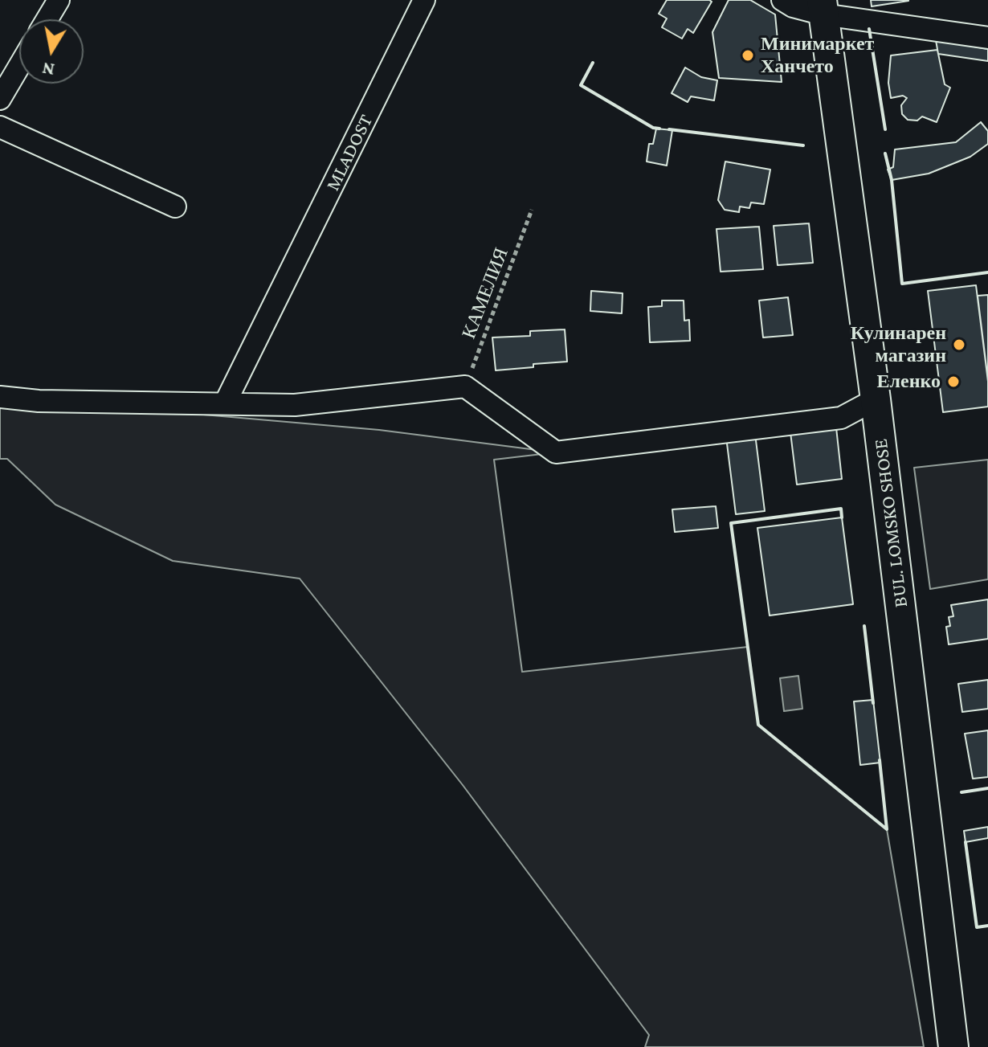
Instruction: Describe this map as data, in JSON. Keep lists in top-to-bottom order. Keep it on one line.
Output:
{"streets":{"main road":["BUL. LOMSKO SHOSE"],"street":["MLADOST"],"path":["КАМЕЛИЯ"]},"places":["Минимаркет Ханчето","Кулинарен магазин","Еленко"],"north":"bottom"}
